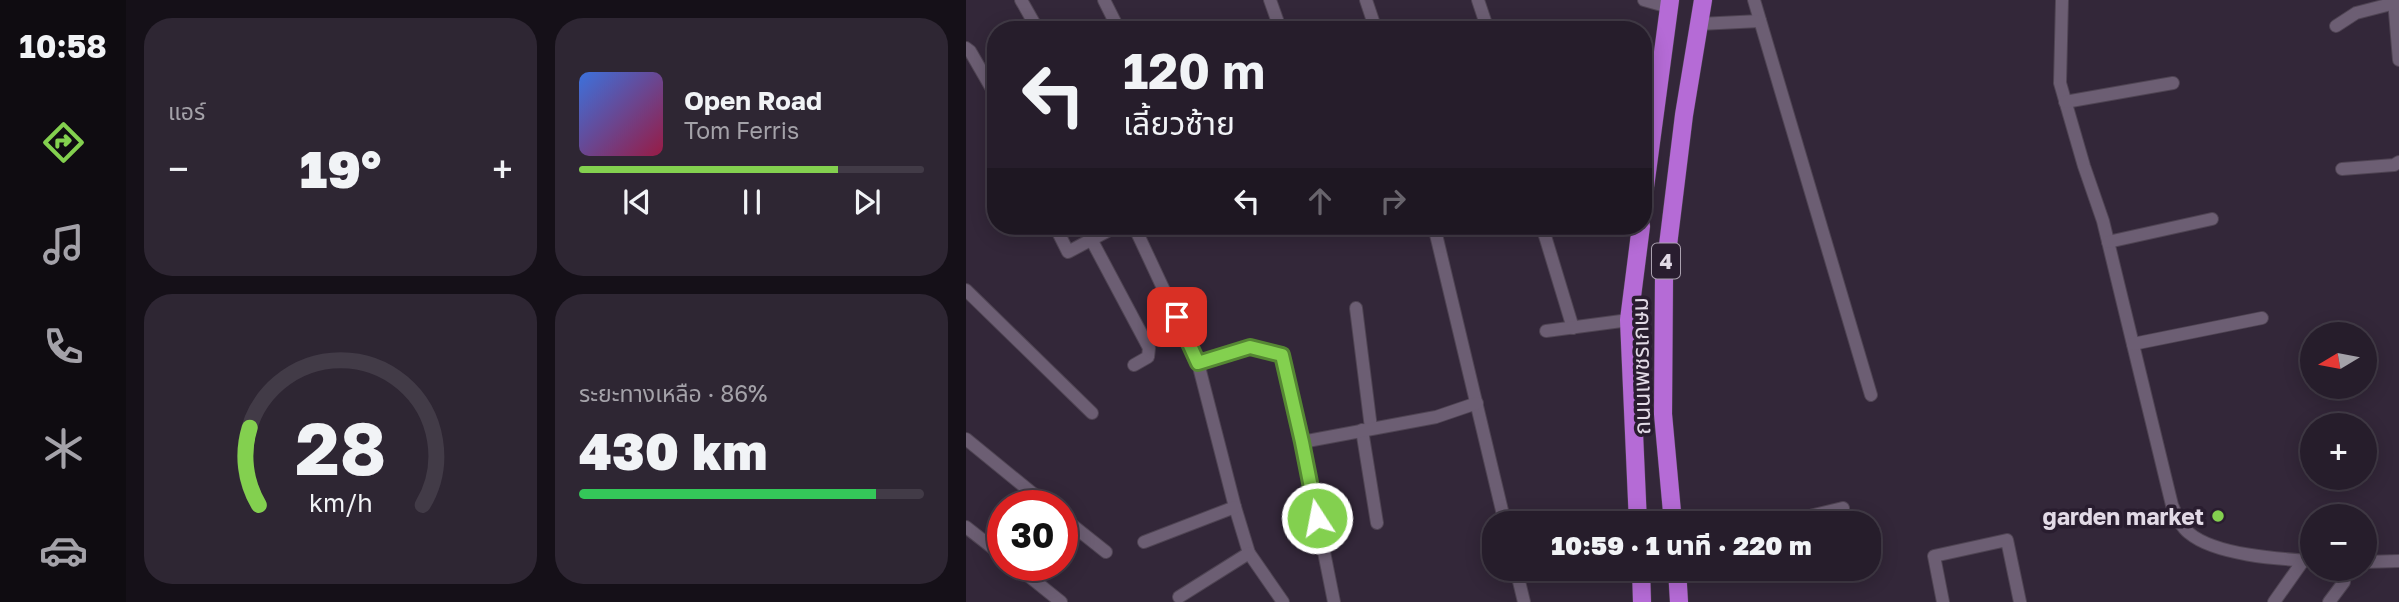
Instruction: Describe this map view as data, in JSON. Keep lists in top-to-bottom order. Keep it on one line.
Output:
{"streets":{"highway":["4","ถนนเพชรเกษม"]},"places":["garden market"],"north":"left","page":{"tabs":"10:58","tile":["แอร์",["ระยะทางเหลือ · 86%","430 km"]],"turn":["120 m","เลี้ยวซ้าย"],"song":["Open Road","Tom Ferris"],"heat":["−","19°","+"],"map_buttons":["+","−"],"limit":"30","trip":"10:59 · 1 นาที · 220 m","gauge":["28","km/h"]}}
